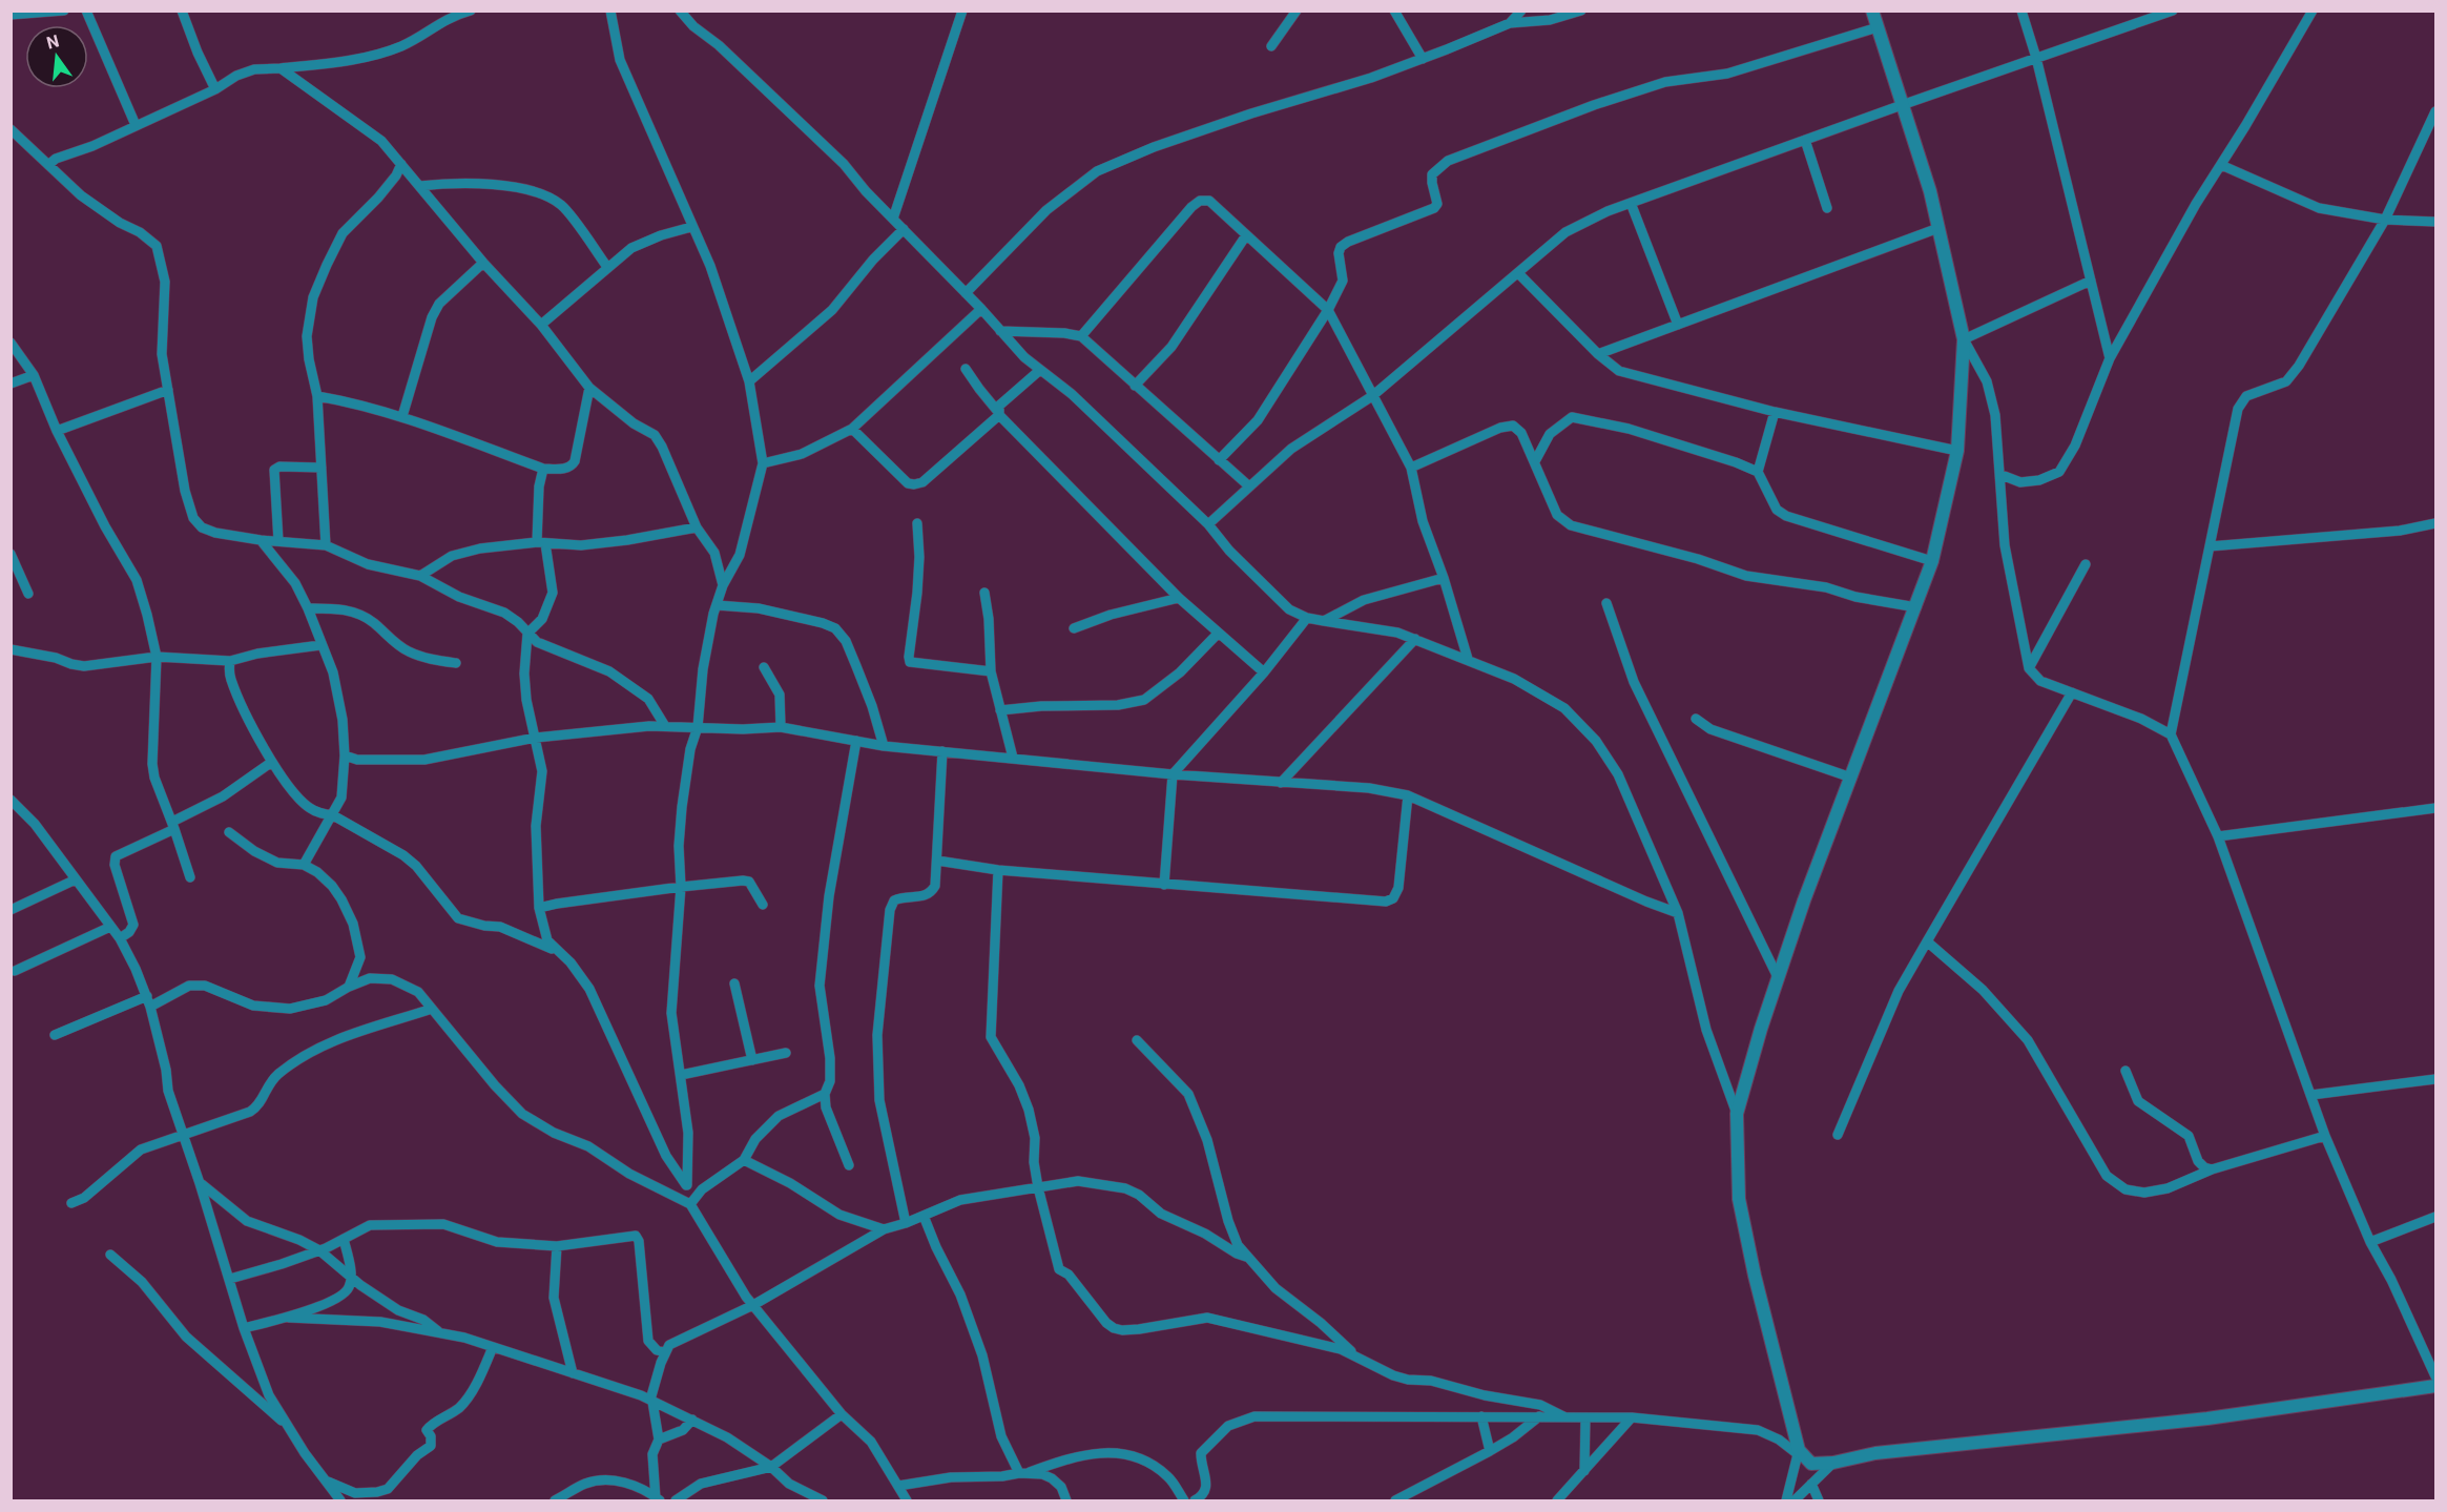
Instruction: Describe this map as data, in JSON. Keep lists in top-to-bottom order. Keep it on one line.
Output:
{"north":"top"}
